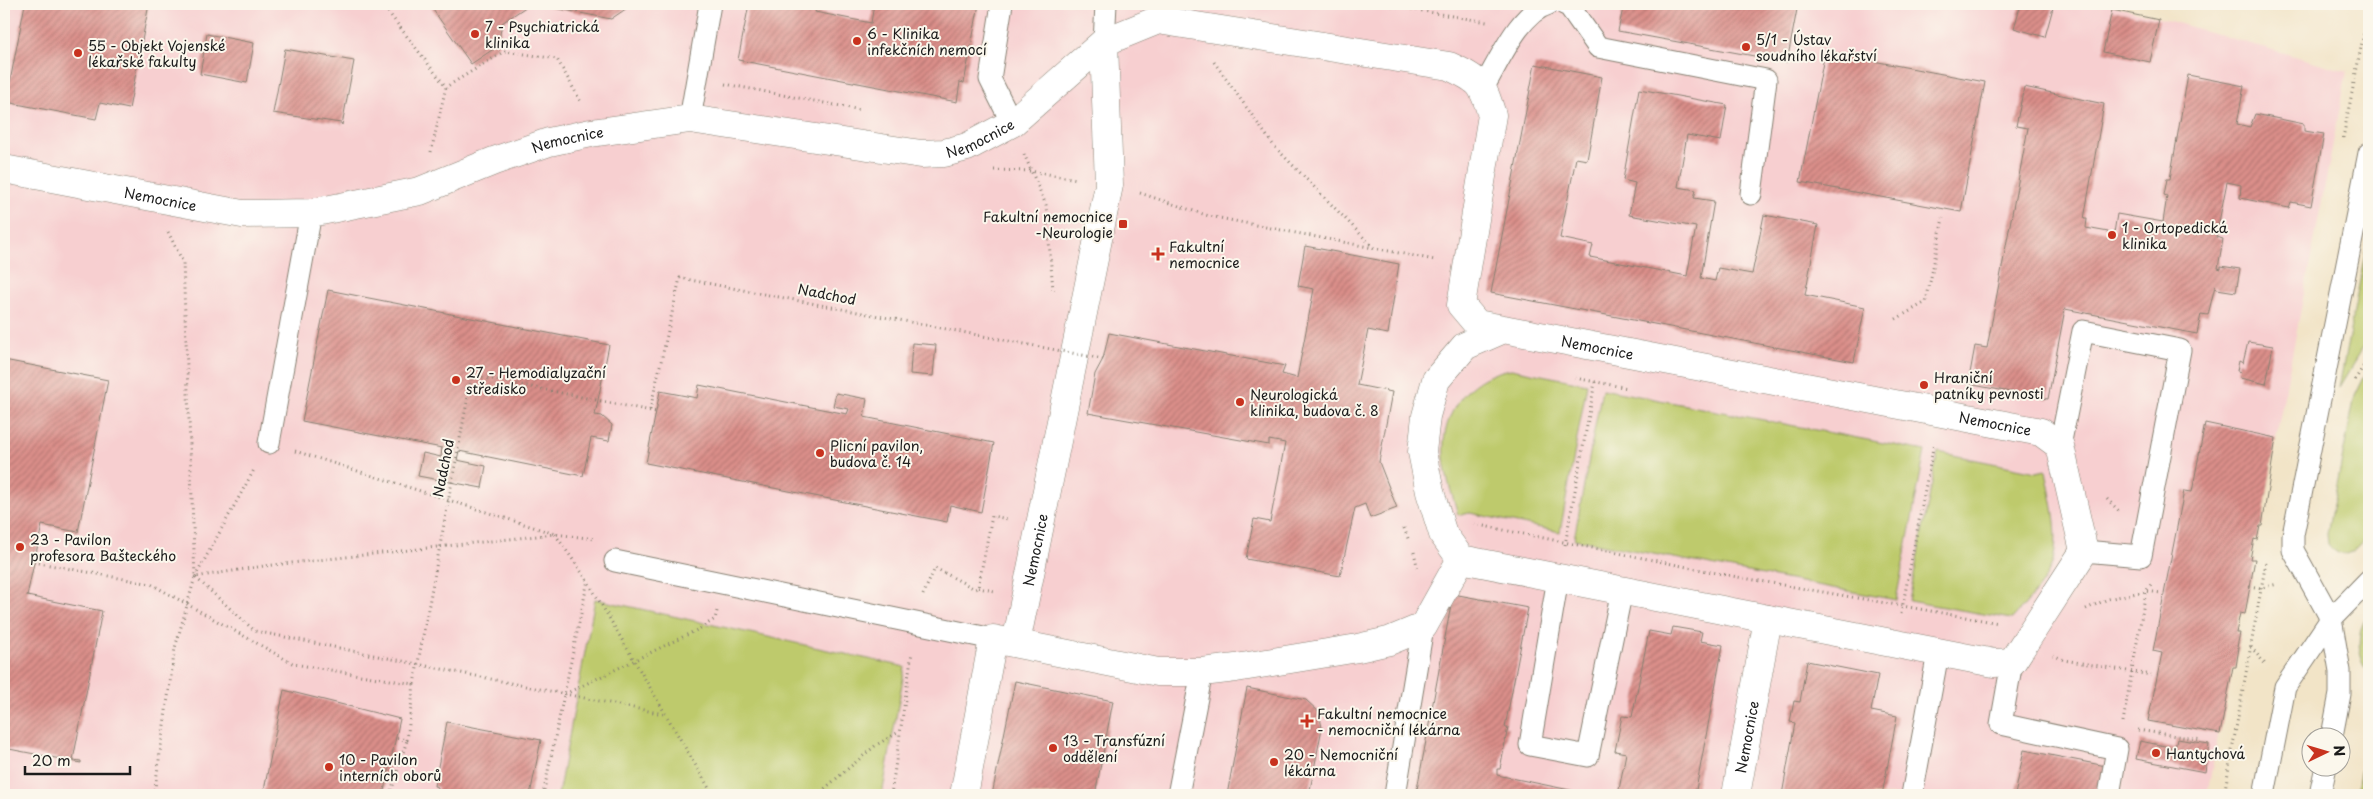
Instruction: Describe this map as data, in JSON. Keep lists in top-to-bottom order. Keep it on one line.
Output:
{"streets":{"street":["Nemocnice"],"path":["Nadchod"]},"places":{"other":["7 - Psychiatrická klinika","6 - Klinika infekčních nemocí","5/1 - Ústav soudního lékařství","55 - Objekt Vojenské lékařské fakulty","1 - Ortopedická klinika","27 - Hemodialyzační středisko","Hraniční patníky pevnosti","Neurologická klinika, budova č. 8","Plicní pavilon, budova č. 14","23 - Pavilon profesora Bašteckého","13 - Transfúzní oddělení","Hantychová","20 - Nemocniční lékárna","10 - Pavilon interních oborů"],"transit":["Fakultní nemocnice -Neurologie"],"health":["Fakultní nemocnice","Fakultní nemocnice - nemocniční lékárna"]},"scale_bar":"20 m","north":"right"}
